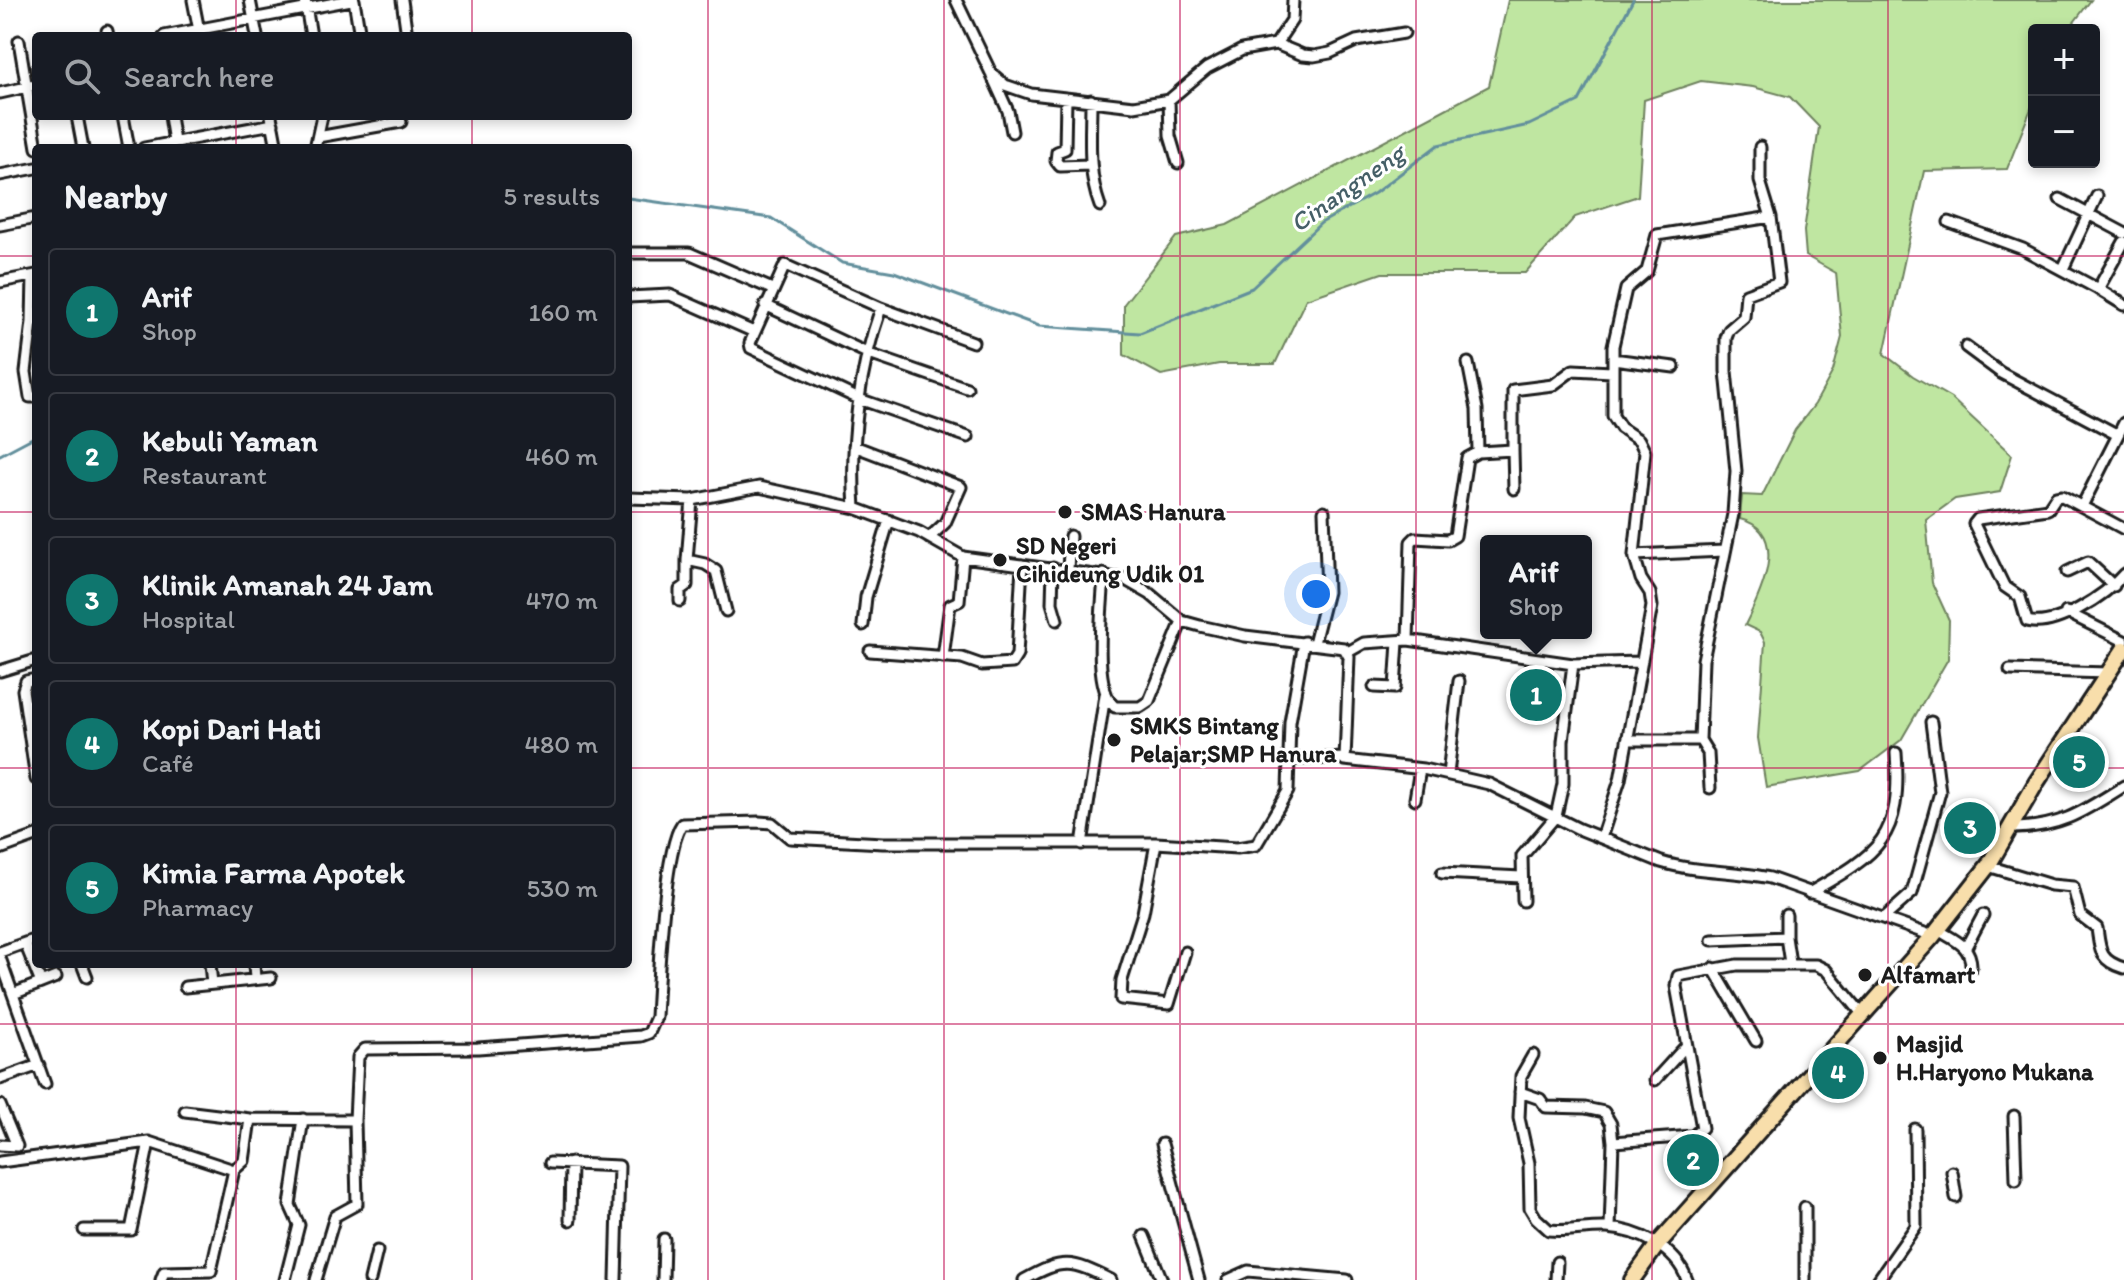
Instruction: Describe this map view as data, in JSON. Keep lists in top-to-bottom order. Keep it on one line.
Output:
{"water":["Cinangneng"],"places":["SMAS Hanura","SD Negeri Cihideung Udik 01","SMKS Bintang Pelajar;SMP Hanura","Alfamart","Masjid H.Haryono Mukana"],"page":{"map_buttons":["+","−"],"search":"Search here","heading":["Nearby","5 results"],"list":[{"mark":"1","name":"Arif","note":"Shop","value":"160 m"},{"mark":"2","name":"Kebuli Yaman","note":"Restaurant","value":"460 m"},{"mark":"3","name":"Klinik Amanah 24 Jam","note":"Hospital","value":"470 m"},{"mark":"4","name":"Kopi Dari Hati","note":"Café","value":"480 m"},{"mark":"5","name":"Kimia Farma Apotek","note":"Pharmacy","value":"530 m"}],"popup":["Arif","Shop"],"pins":["1","5","3","4","2"]}}
